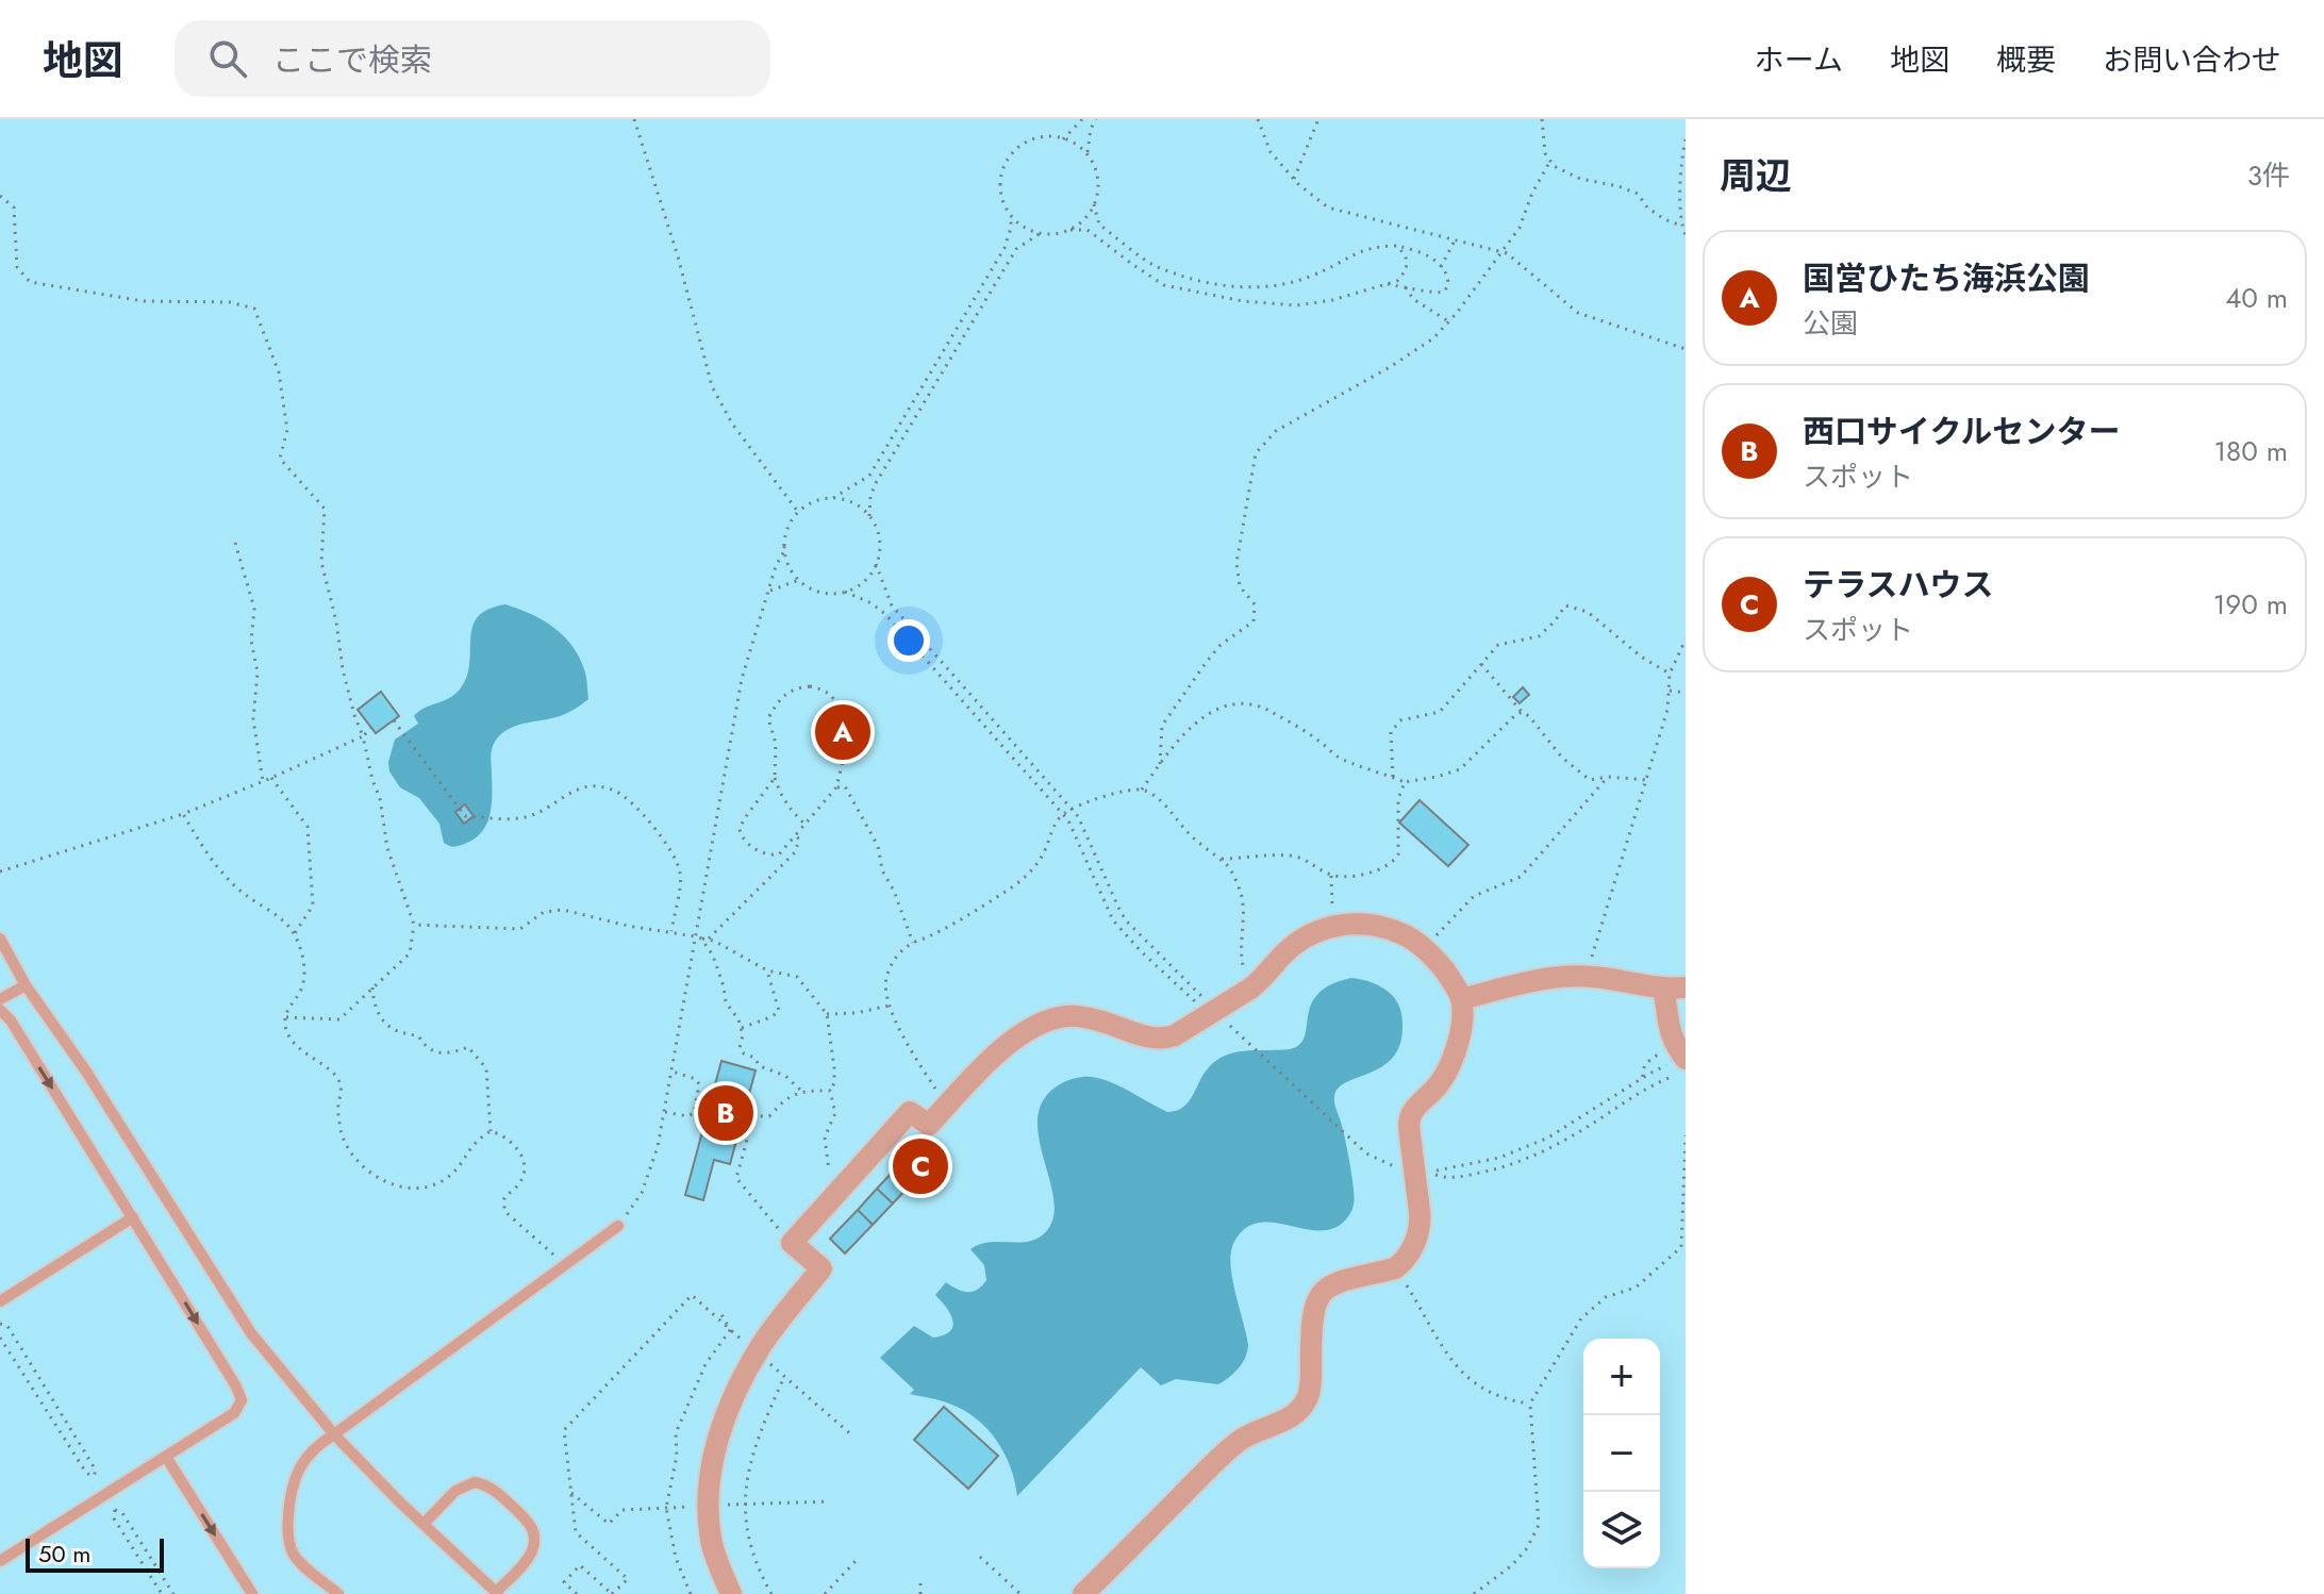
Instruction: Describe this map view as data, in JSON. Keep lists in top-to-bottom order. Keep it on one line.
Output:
{"scale_bar":"50 m","page":{"header":"地図","search":"ここで検索","nav":["ホーム","地図","概要","お問い合わせ"],"heading":["周辺","3件"],"list":[{"mark":"A","name":"国営ひたち海浜公園","note":"公園","value":"40 m"},{"mark":"B","name":"西口サイクルセンター","note":"スポット","value":"180 m"},{"mark":"C","name":"テラスハウス","note":"スポット","value":"190 m"}],"pins":["A","B","C"],"map_buttons":["+","−"],"scale":"50 m"}}
